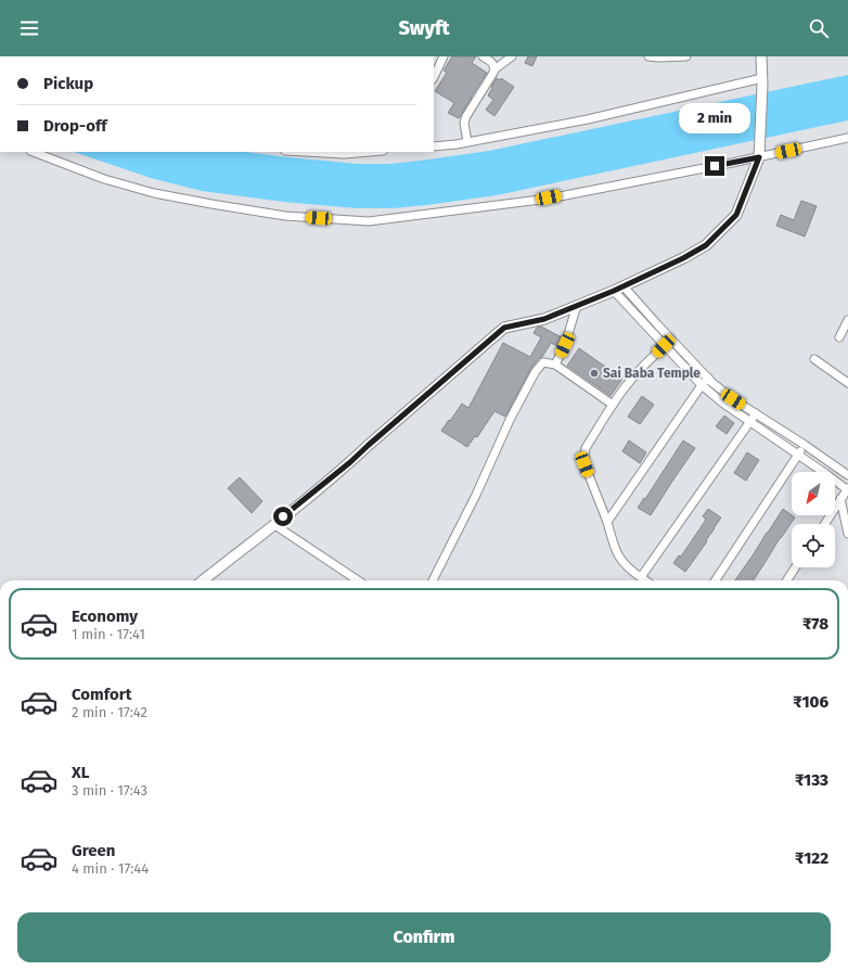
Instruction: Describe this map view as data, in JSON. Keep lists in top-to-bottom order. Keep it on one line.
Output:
{"places":["Sai Baba Temple"],"north":"bottom left","page":{"header":"Swyft","banner":["Pickup","Drop-off"],"bubble":"2 min","list":[{"name":"Economy","note":"1 min · 17:41","value":"₹78"},{"name":"Comfort","note":"2 min · 17:42","value":"₹106"},{"name":"XL","note":"3 min · 17:43","value":"₹133"},{"name":"Green","note":"4 min · 17:44","value":"₹122"}],"buttons":"Confirm"}}
